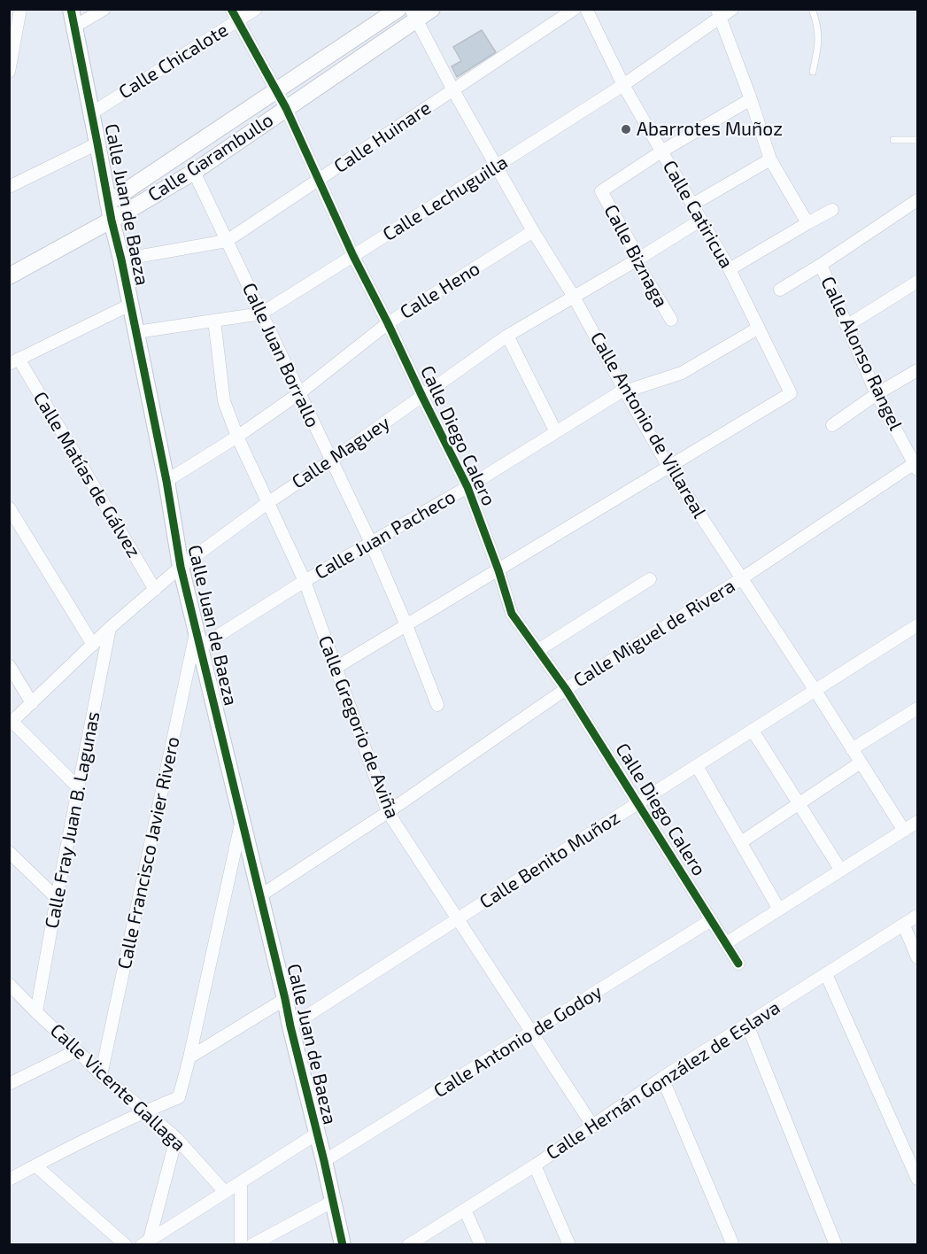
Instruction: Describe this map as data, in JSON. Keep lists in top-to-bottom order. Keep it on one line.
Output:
{"streets":{"street":["Calle Chicalote","Calle Huinare","Calle Garambullo","Calle Lechuguilla","Calle Juan de Baeza","Calle Catiricua","Calle Biznaga","Calle Heno","Calle Alonso Rangel","Calle Juan Borrallo","Calle Antonio de Villareal","Calle Diego Calero","Calle Maguey","Calle Matías de Gálvez","Calle Juan Pacheco","Calle Miguel de Rivera","Calle Gregorio de Aviña","Calle Fray Juan B. Lagunas","Calle Francisco Javier Rivero","Calle Benito Muñoz","Calle Antonio de Godoy","Calle Hernán González de Eslava","Calle Vicente Gallaga"]},"crossings":[["Calle Chicalote","Calle Juan de Baeza"],["Calle Chicalote","Calle Diego Calero"],["Calle Huinare","Calle Juan de Baeza"],["Calle Huinare","Calle Juan Borrallo"],["Calle Huinare","Calle Antonio de Villareal"],["Calle Huinare","Calle Diego Calero"],["Calle Garambullo","Calle Juan de Baeza"],["Calle Garambullo","Calle Juan Borrallo"],["Calle Garambullo","Calle Antonio de Villareal"],["Calle Garambullo","Calle Diego Calero"],["Calle Lechuguilla","Calle Juan de Baeza"],["Calle Lechuguilla","Calle Catiricua"],["Calle Lechuguilla","Calle Juan Borrallo"],["Calle Lechuguilla","Calle Antonio de Villareal"],["Calle Lechuguilla","Calle Diego Calero"],["Calle Lechuguilla","Calle Gregorio de Aviña"],["Calle Juan de Baeza","Calle Heno"],["Calle Juan de Baeza","Calle Maguey"],["Calle Juan de Baeza","Calle Juan Pacheco"],["Calle Juan de Baeza","Calle Miguel de Rivera"],["Calle Juan de Baeza","Calle Francisco Javier Rivero"],["Calle Juan de Baeza","Calle Benito Muñoz"],["Calle Juan de Baeza","Calle Antonio de Godoy"],["Calle Catiricua","Calle Biznaga"],["Calle Catiricua","Calle Antonio de Villareal"],["Calle Catiricua","Calle Maguey"],["Calle Catiricua","Calle Juan Pacheco"],["Calle Biznaga","Calle Maguey"],["Calle Heno","Calle Juan Borrallo"],["Calle Heno","Calle Antonio de Villareal"],["Calle Heno","Calle Diego Calero"],["Calle Heno","Calle Gregorio de Aviña"],["Calle Alonso Rangel","Calle Miguel de Rivera"],["Calle Juan Borrallo","Calle Maguey"],["Calle Juan Borrallo","Calle Juan Pacheco"],["Calle Antonio de Villareal","Calle Maguey"],["Calle Antonio de Villareal","Calle Juan Pacheco"],["Calle Antonio de Villareal","Calle Miguel de Rivera"],["Calle Antonio de Villareal","Calle Benito Muñoz"],["Calle Diego Calero","Calle Maguey"],["Calle Diego Calero","Calle Juan Pacheco"],["Calle Diego Calero","Calle Miguel de Rivera"],["Calle Diego Calero","Calle Benito Muñoz"],["Calle Diego Calero","Calle Antonio de Godoy"],["Calle Maguey","Calle Matías de Gálvez"],["Calle Maguey","Calle Gregorio de Aviña"],["Calle Maguey","Calle Fray Juan B. Lagunas"],["Calle Juan Pacheco","Calle Gregorio de Aviña"],["Calle Miguel de Rivera","Calle Gregorio de Aviña"],["Calle Gregorio de Aviña","Calle Benito Muñoz"],["Calle Gregorio de Aviña","Calle Antonio de Godoy"],["Calle Gregorio de Aviña","Calle Hernán González de Eslava"],["Calle Fray Juan B. Lagunas","Calle Vicente Gallaga"],["Calle Francisco Javier Rivero","Calle Vicente Gallaga"]],"places":["Abarrotes Muñoz"]}
